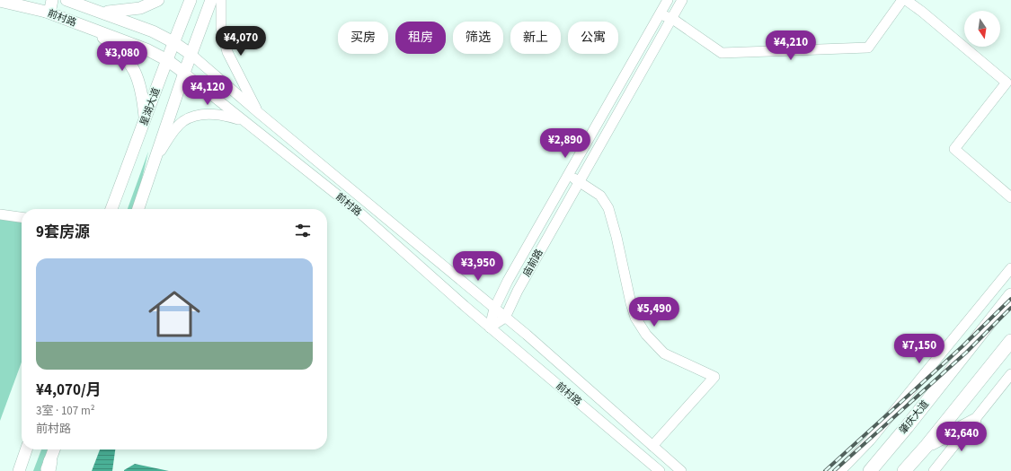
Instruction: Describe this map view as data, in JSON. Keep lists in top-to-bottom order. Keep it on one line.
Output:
{"streets":{"highway":["肇庆大道"],"main road":["前村路","星湖大道"],"street":["庙前路"]},"crossings":[["前村路","星湖大道"],["前村路","庙前路"]],"north":"bottom","page":{"chip":["买房","租房","筛选","新上","公寓"],"price":["¥4,070","¥4,210","¥3,080","¥4,120","¥2,890","¥3,950","¥5,490","¥7,150","¥2,640"],"heading":"9套房源","list":[{"name":"¥4,070/月","note":"3室 · 107 m² · 前村路"}]}}
